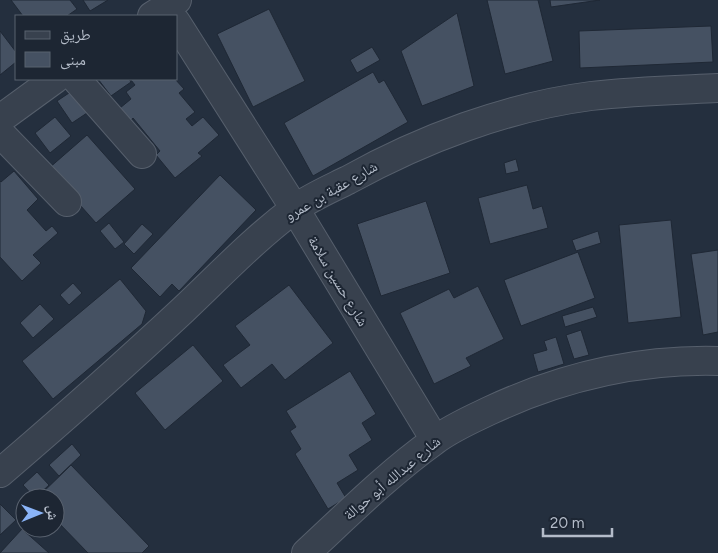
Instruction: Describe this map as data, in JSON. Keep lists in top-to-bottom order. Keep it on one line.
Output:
{"streets":{"street":["شارع عقبة بن عمرو","شارع حسين سلامة","شارع عبدالله أبو حوالة"]},"crossings":[["شارع عقبة بن عمرو","شارع حسين سلامة"],["شارع حسين سلامة","شارع عبدالله أبو حوالة"]],"legend":["طريق","مبنى"],"scale_bar":"20 m","north":"right"}
